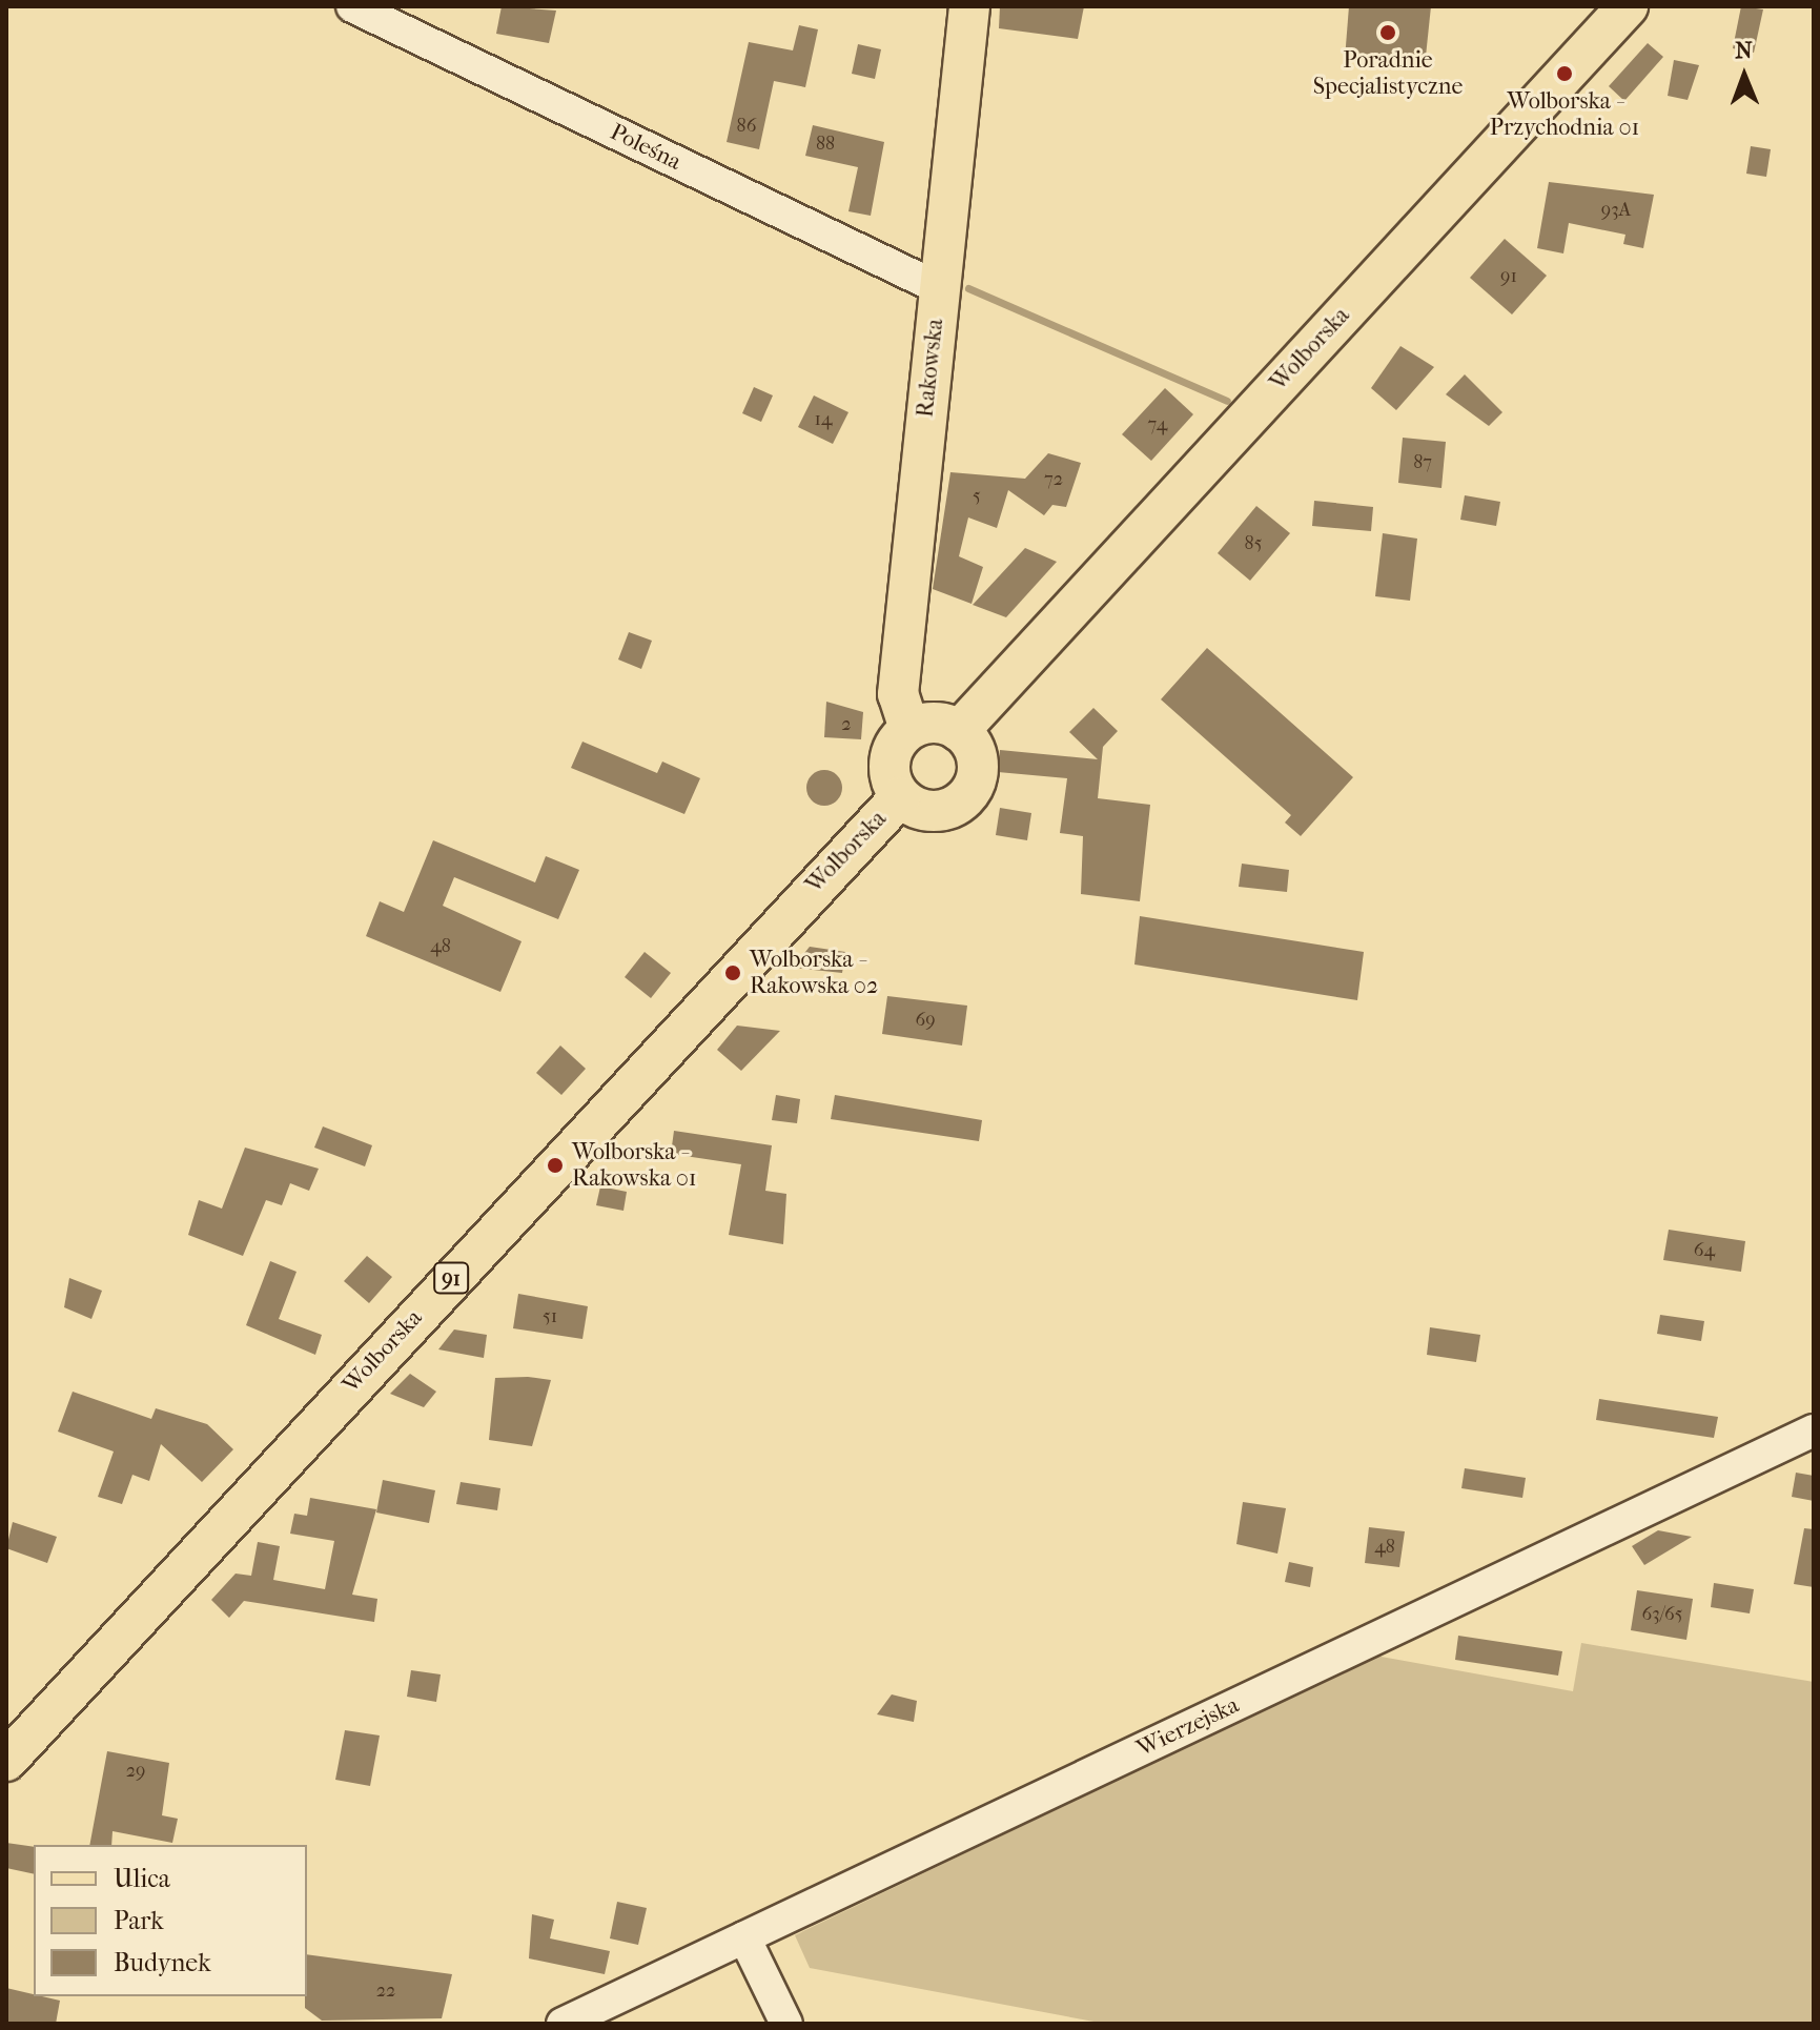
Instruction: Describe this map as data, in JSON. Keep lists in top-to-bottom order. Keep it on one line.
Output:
{"streets":{"main road":["Wolborska","Rakowska","91"],"street":["Poleśna","Wierzejska"]},"crossings":[["Poleśna","Rakowska"],["Wolborska","Rakowska"]],"places":["Poradnie Specjalistyczne","Wolborska - Przychodnia 01","Wolborska - Rakowska 02","Wolborska - Rakowska 01"],"house_numbers":["86","88","93A","91","14","74","87","72","5","85","2","48","69","64","51","48","63/65","29","22"],"legend":["Ulica","Park","Budynek"],"north":"top"}
